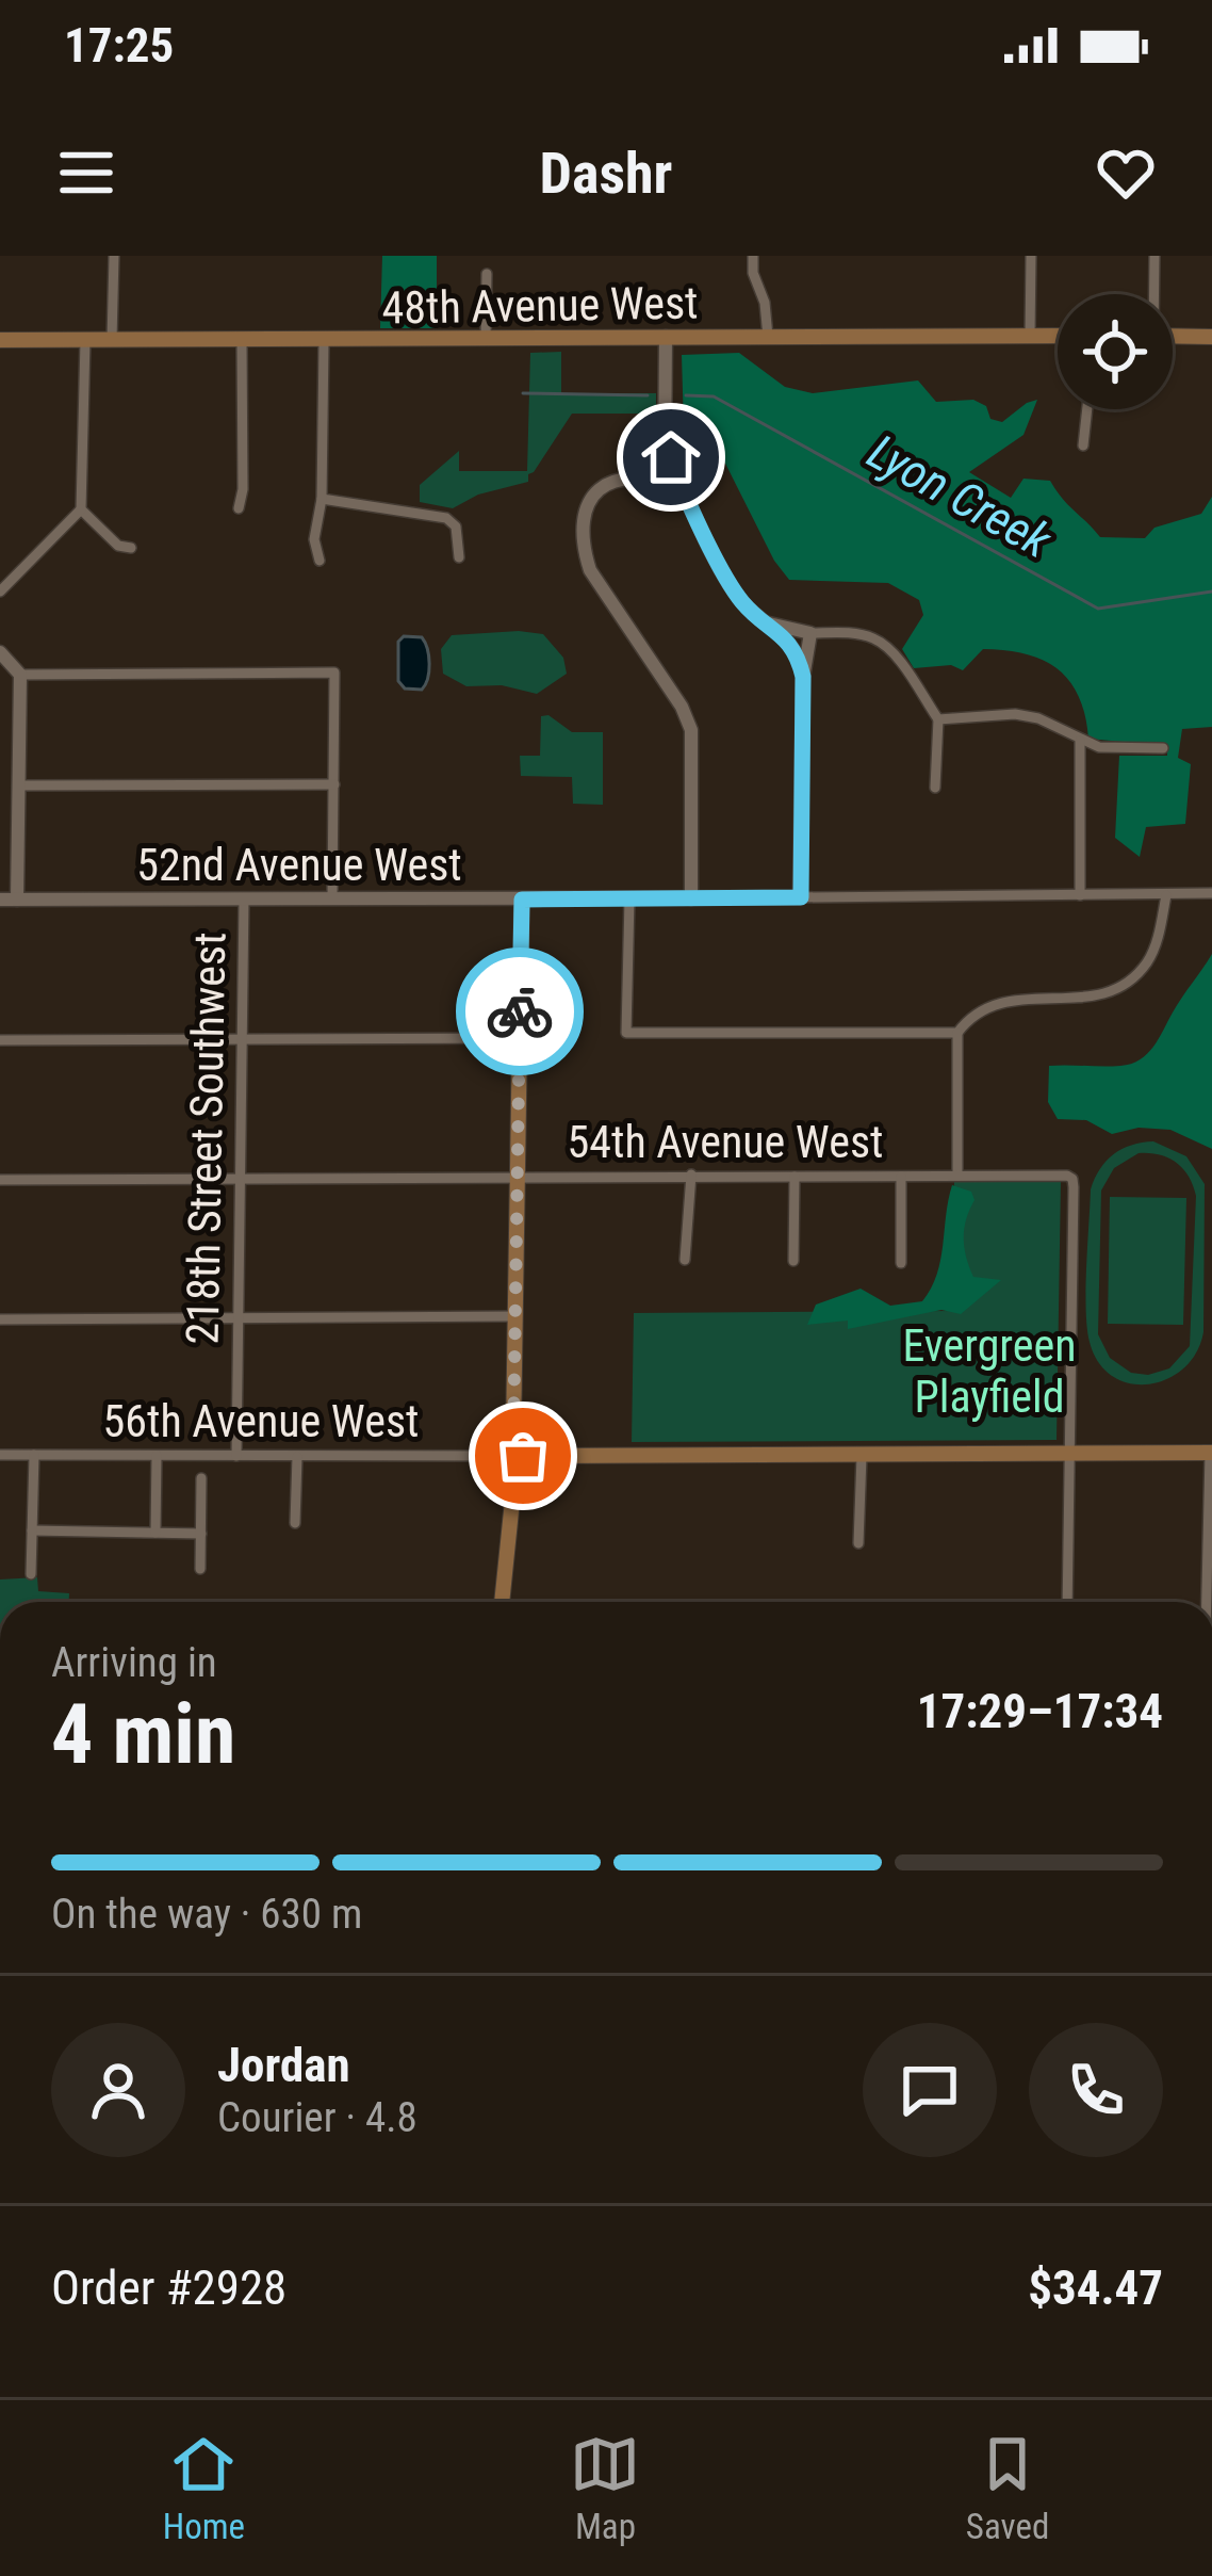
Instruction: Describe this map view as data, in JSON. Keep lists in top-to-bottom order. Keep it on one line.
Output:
{"streets":{"main road":["48th Avenue West","56th Avenue West"],"street":["52nd Avenue West","218th Street Southwest","54th Avenue West"]},"crossings":[["52nd Avenue West","218th Street Southwest"],["218th Street Southwest","54th Avenue West"],["218th Street Southwest","56th Avenue West"],["54th Avenue West","56th Avenue West"]],"water":["Lyon Creek"],"parks":["Evergreen Playfield"],"page":{"status":"17:25","header":"Dashr","heading":["4 min","Arriving in","17:29–17:34"],"panel":["Jordan","Courier · 4.8","Order #2928","$34.47"],"bar":"On the way · 630 m","tabs":["Home","Map","Saved"]}}
